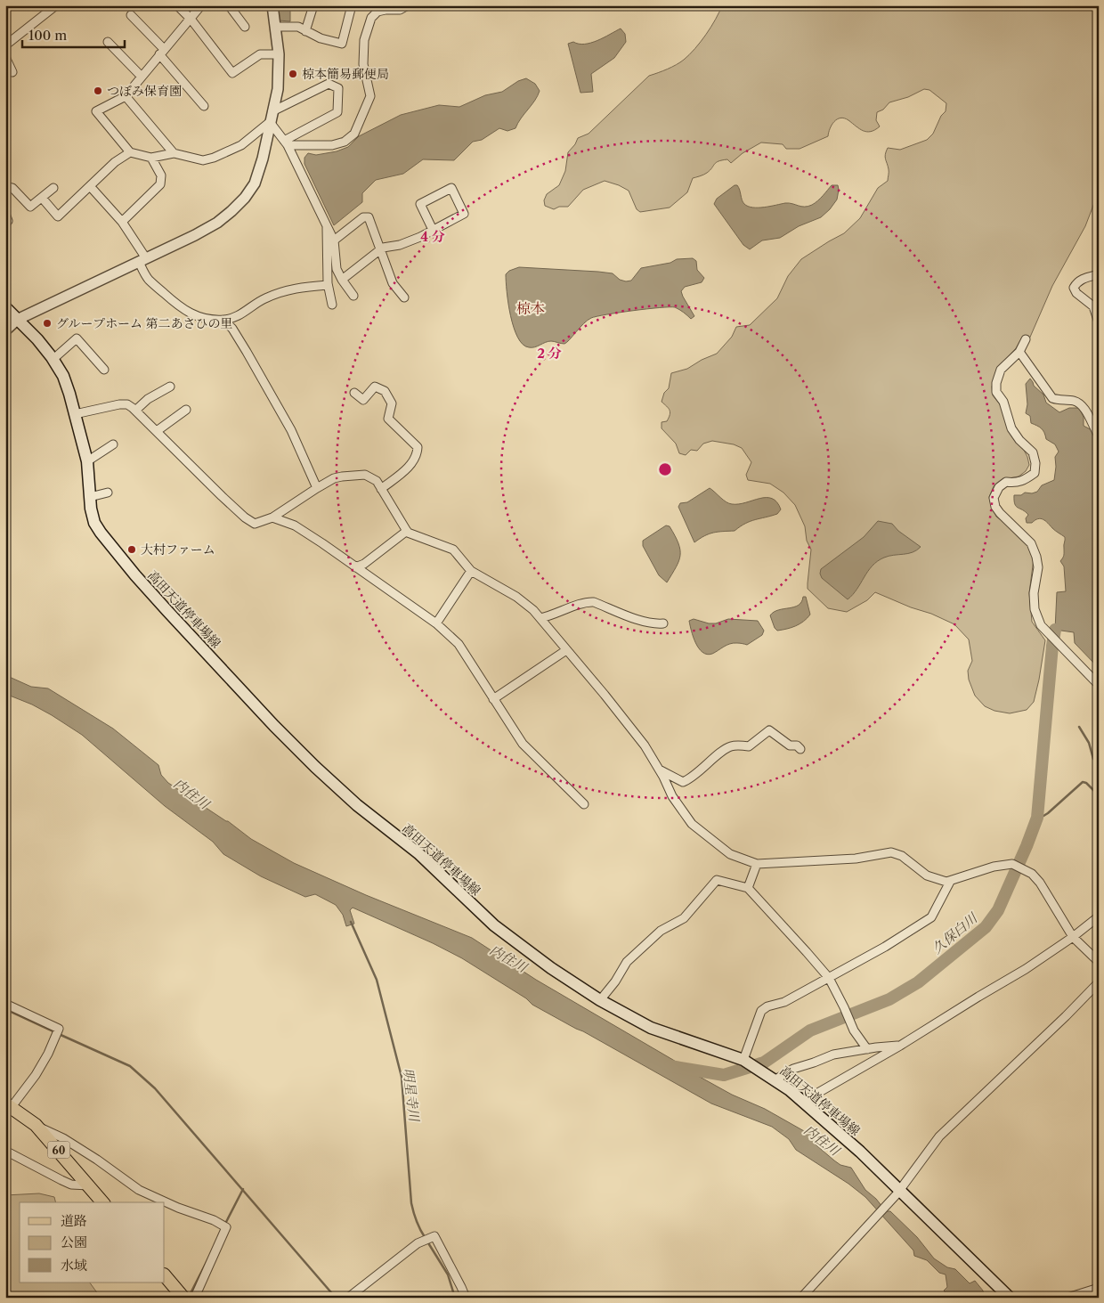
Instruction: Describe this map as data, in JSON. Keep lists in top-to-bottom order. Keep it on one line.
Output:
{"streets":{"main road":["高田天道停車場線","60"]},"districts":["椋本"],"water":["内住川","久保白川","明星寺川"],"places":["椋本簡易郵便局","つぼみ保育園","グループホーム 第二あさひの里","大村ファーム"],"legend":["道路","公園","水域"],"scale_bar":"100 m","rings":["4 分","2 分"]}
